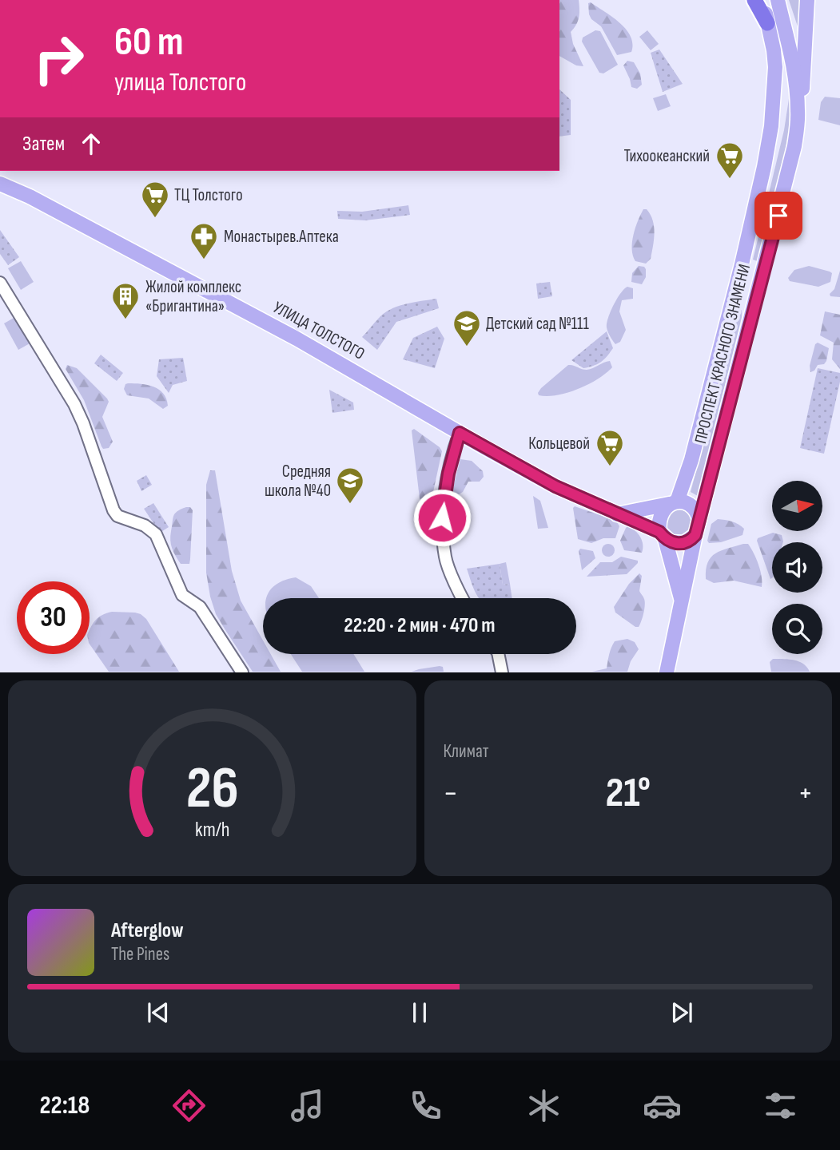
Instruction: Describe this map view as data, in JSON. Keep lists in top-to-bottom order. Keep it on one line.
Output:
{"streets":{"main road":["УЛИЦА ТОЛСТОГО","ПРОСПЕКТ КРАСНОГО ЗНАМЕНИ"]},"crossings":[["УЛИЦА ТОЛСТОГО","ПРОСПЕКТ КРАСНОГО ЗНАМЕНИ"]],"places":{"supermarket":["Тихоокеанский","ТЦ Толстого","Кольцевой"],"pharmacy":["Монастырев.Аптека"],"building":["Жилой комплекс «Бригантина»"],"school or university":["Детский сад №111","Средняя школа №40"]},"north":"right","page":{"turn":["60 m","улица Толстого"],"then":"Затем","limit":"30","trip":"22:20 · 2 мин · 470 m","tile":"Климат","heat":["−","21°","+"],"song":["Afterglow","The Pines"],"tabs":"22:18","gauge":["26","km/h"]}}
